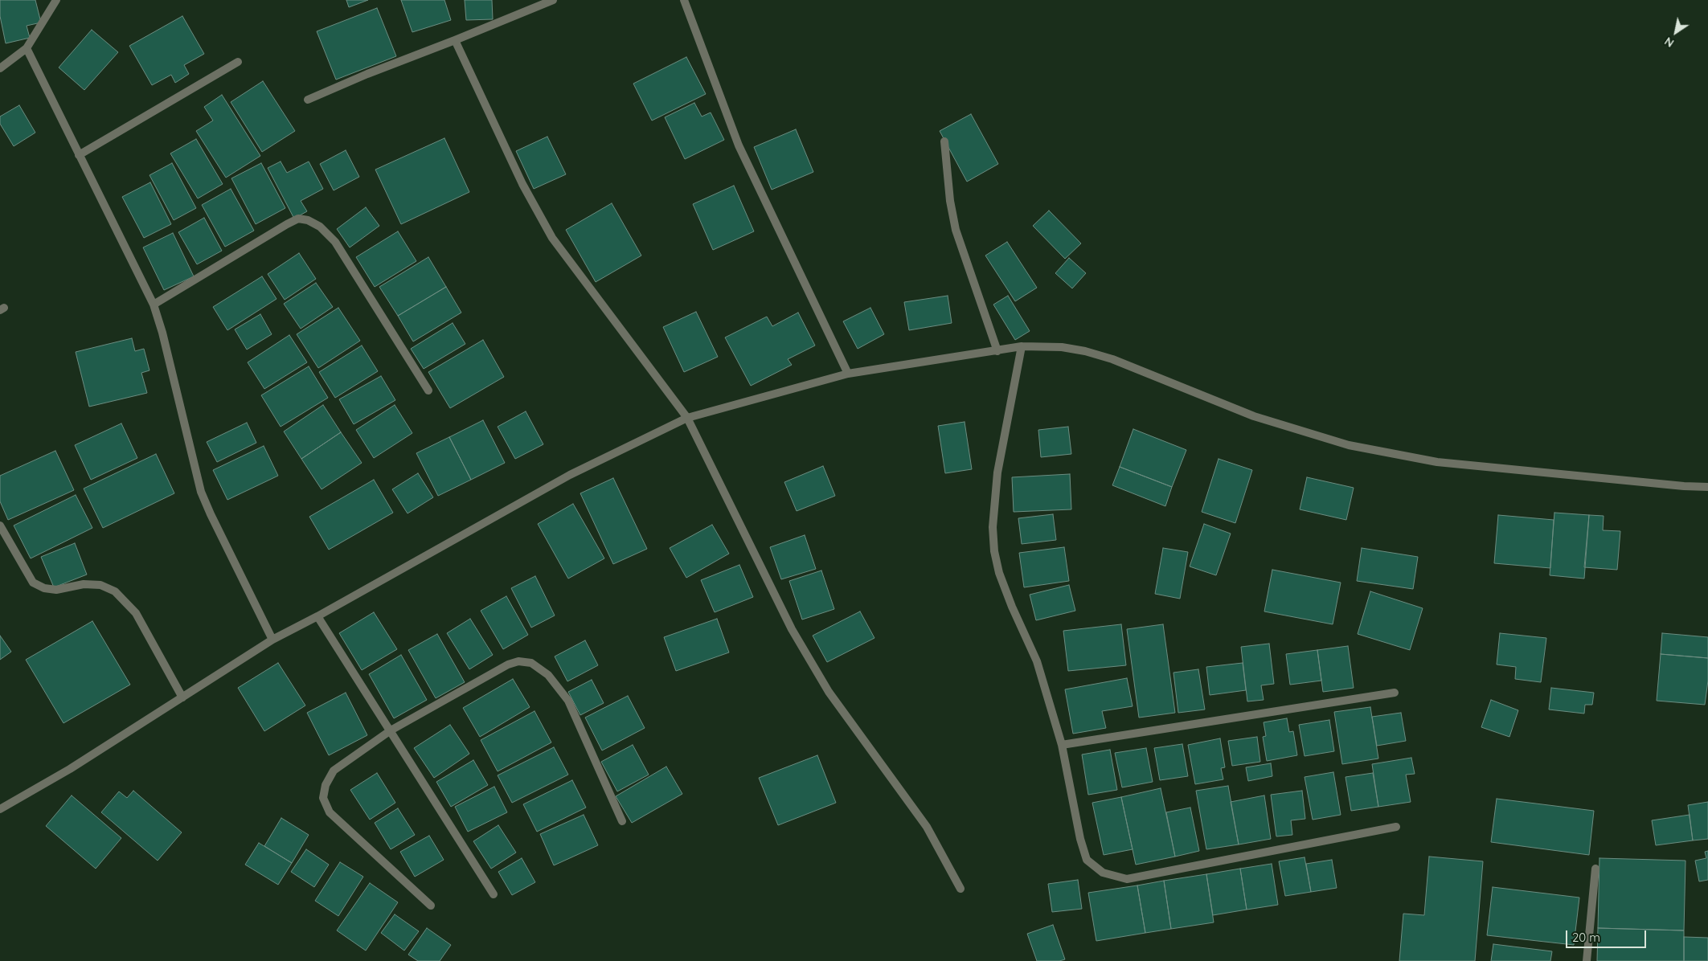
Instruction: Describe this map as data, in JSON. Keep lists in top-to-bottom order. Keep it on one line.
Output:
{"scale_bar":"20 m","north":"bottom left"}
